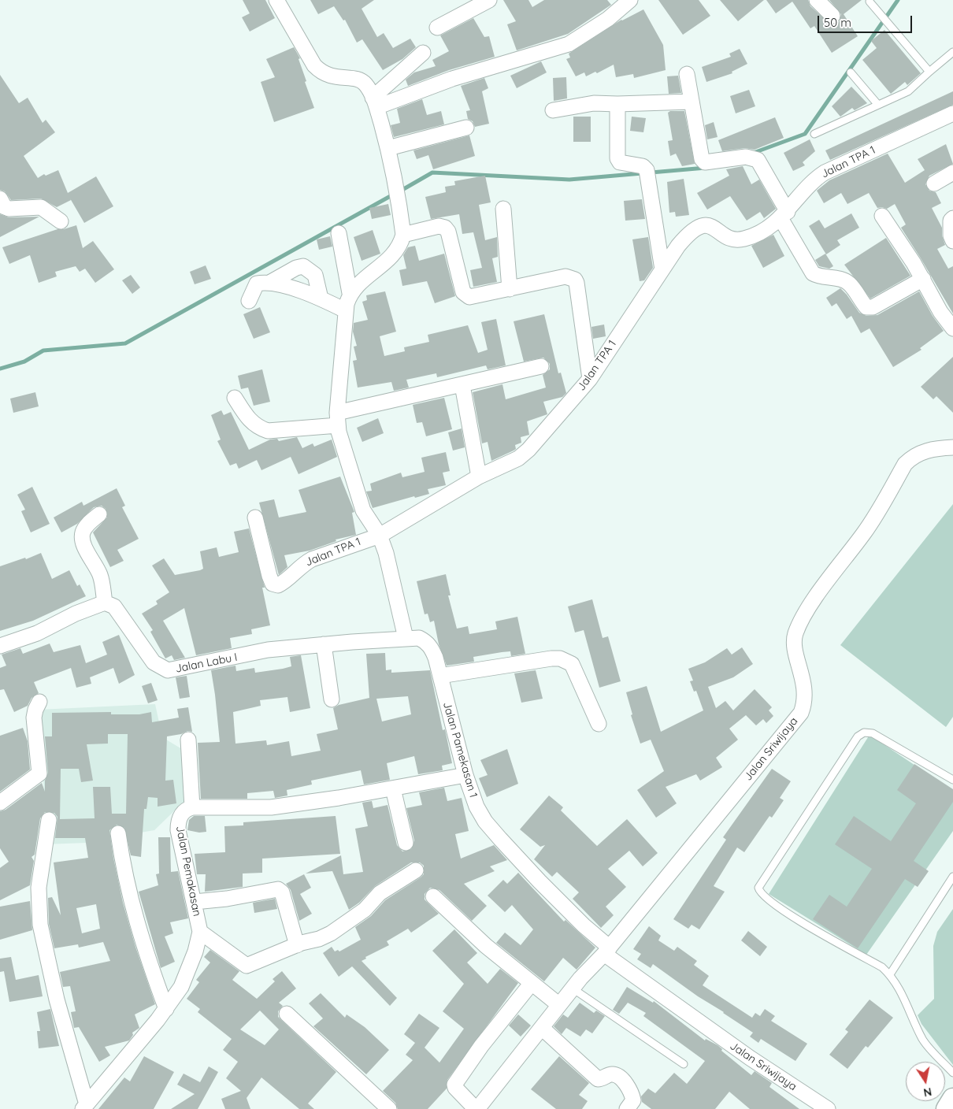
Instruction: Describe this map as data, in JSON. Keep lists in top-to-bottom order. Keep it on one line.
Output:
{"streets":{"street":["Jalan TPA 1","Jalan Labu I","Jalan Sriwijaya","Jalan Pamekasan 1","Jalan Pemakasan"]},"crossings":[["Jalan Labu I","Jalan Pamekasan 1"],["Jalan Sriwijaya","Jalan Pamekasan 1"]],"scale_bar":"50 m","north":"bottom"}
